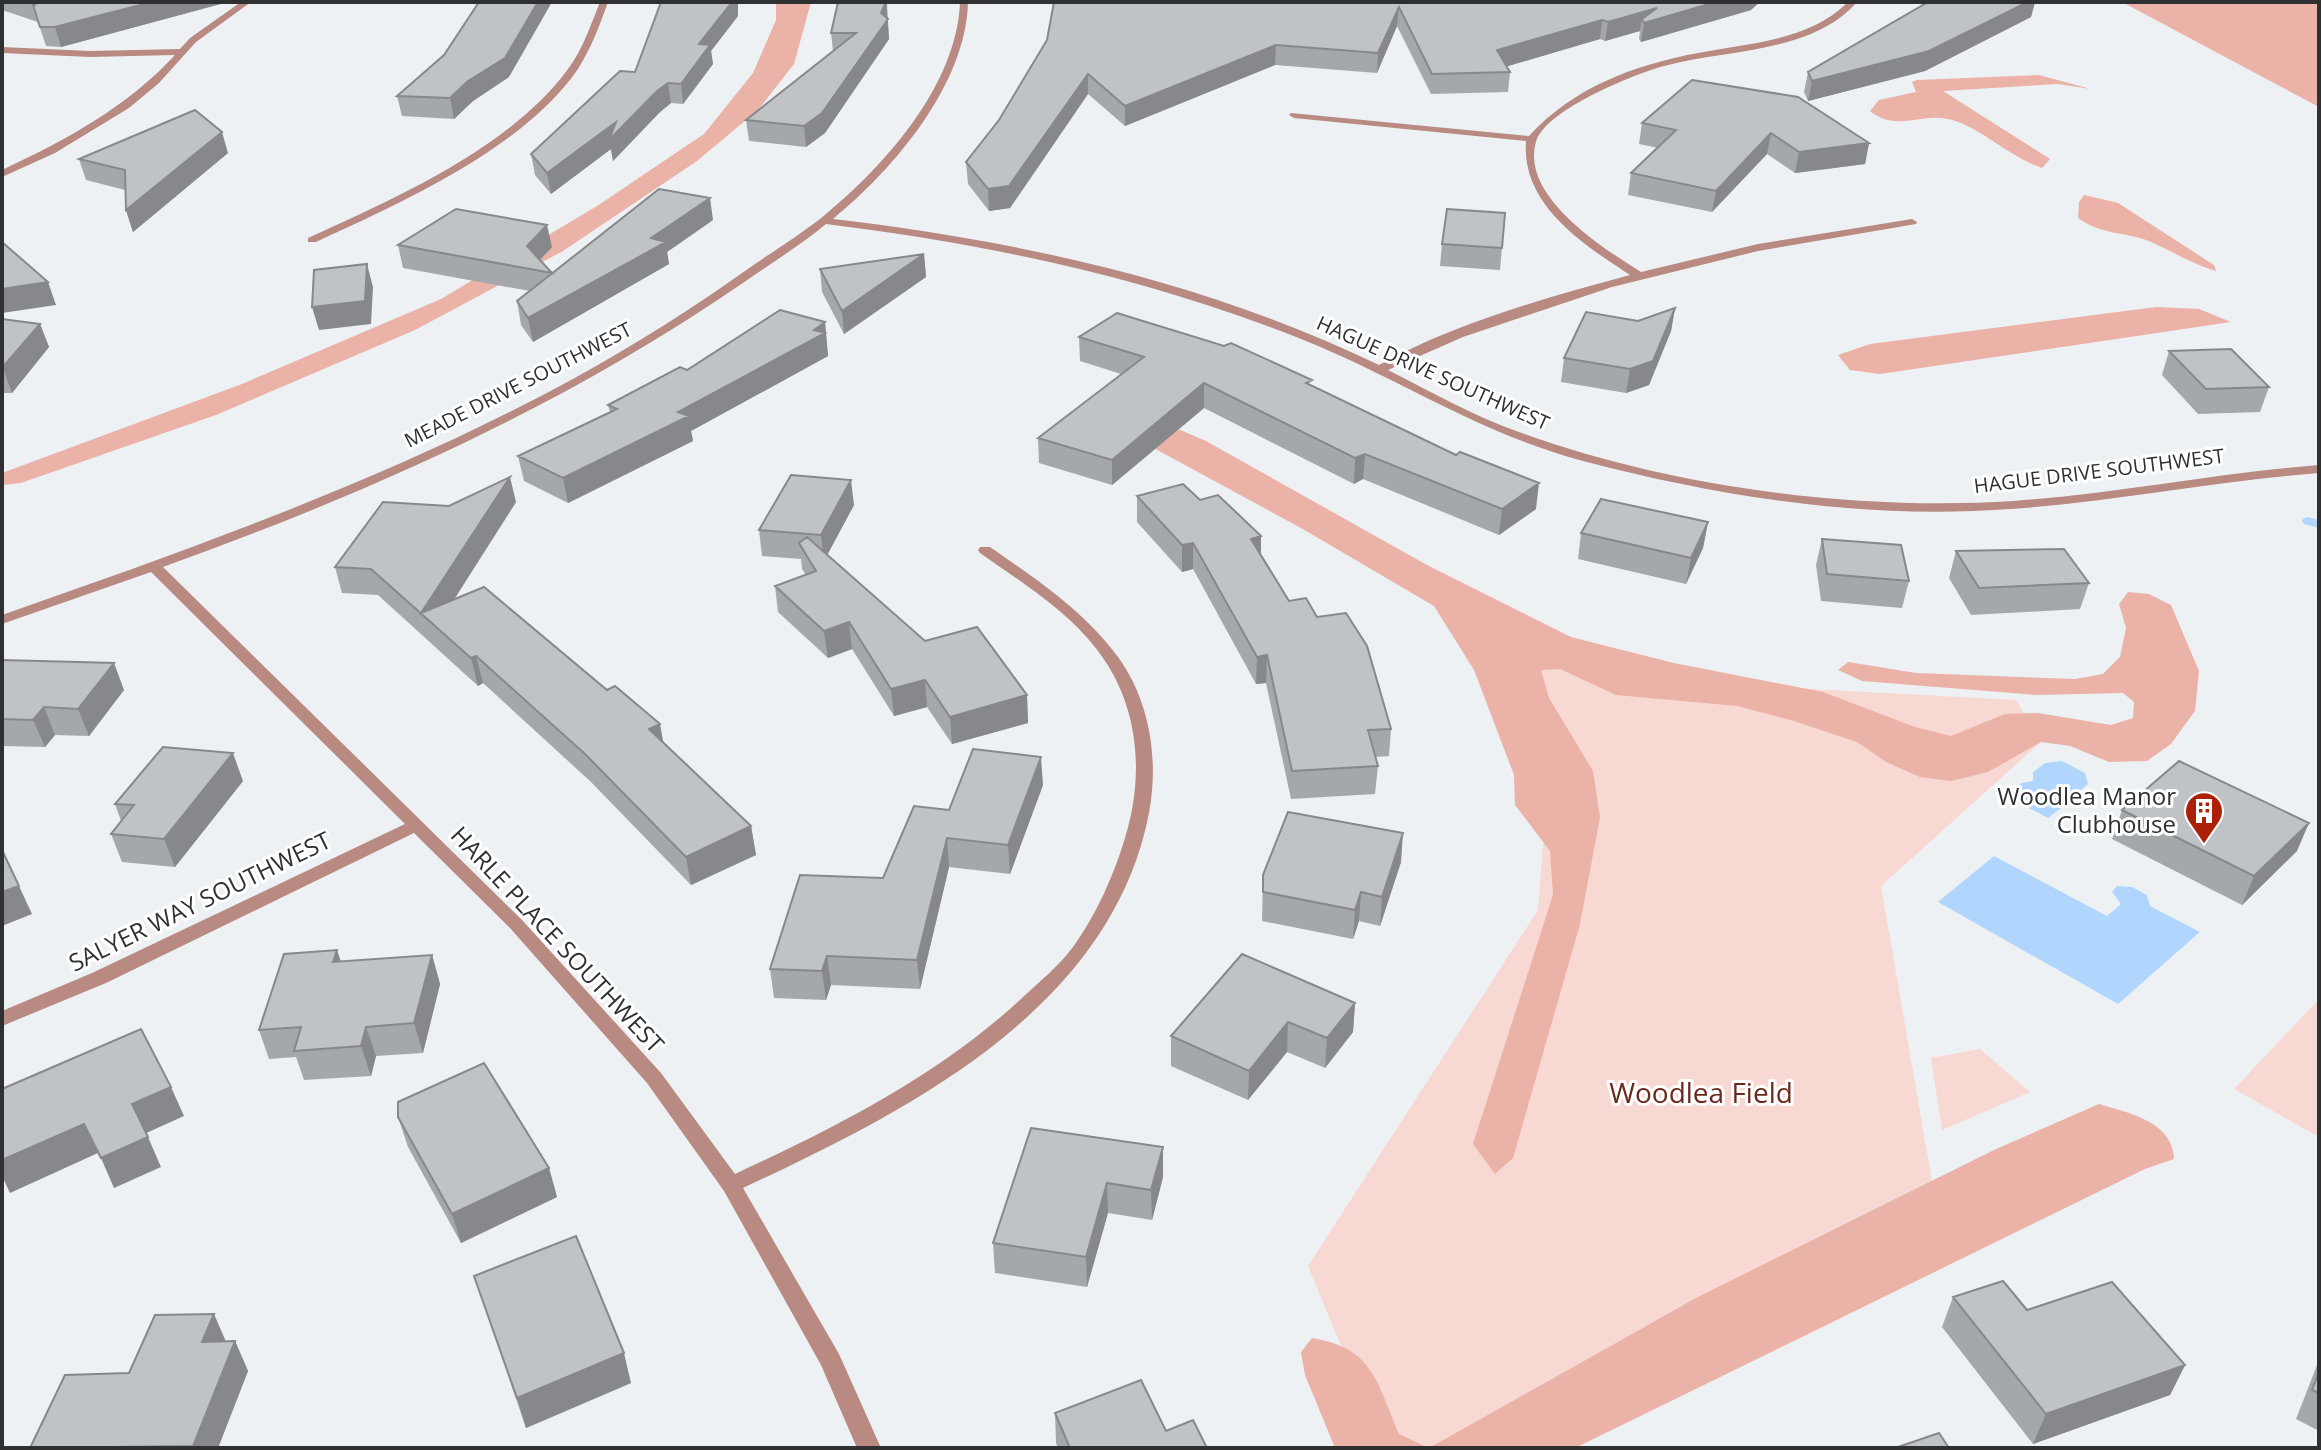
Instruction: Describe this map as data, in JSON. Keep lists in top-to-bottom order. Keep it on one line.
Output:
{"streets":{"street":["HAGUE DRIVE SOUTHWEST","MEADE DRIVE SOUTHWEST","SALYER WAY SOUTHWEST","HARLE PLACE SOUTHWEST"]},"crossings":[["HAGUE DRIVE SOUTHWEST","MEADE DRIVE SOUTHWEST"],["MEADE DRIVE SOUTHWEST","HARLE PLACE SOUTHWEST"],["SALYER WAY SOUTHWEST","HARLE PLACE SOUTHWEST"]],"parks":["Woodlea Field"],"places":{"building":["Woodlea Manor Clubhouse"]}}
